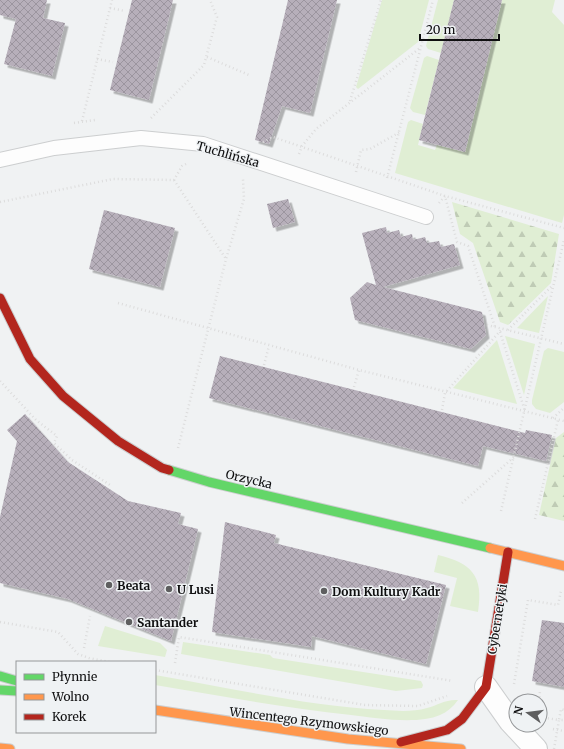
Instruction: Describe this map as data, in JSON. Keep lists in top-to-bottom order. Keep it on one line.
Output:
{"streets":{"street":["Orzycka","Cybernetyki","Wincentego Rzymowskiego"],"lane":["Tuchlińska"]},"crossings":[["Orzycka","Cybernetyki"],["Cybernetyki","Wincentego Rzymowskiego"]],"places":["Beata","U Lusi","Dom Kultury Kadr","Santander"],"legend":["Płynnie","Wolno","Korek"],"scale_bar":"20 m","north":"left"}
